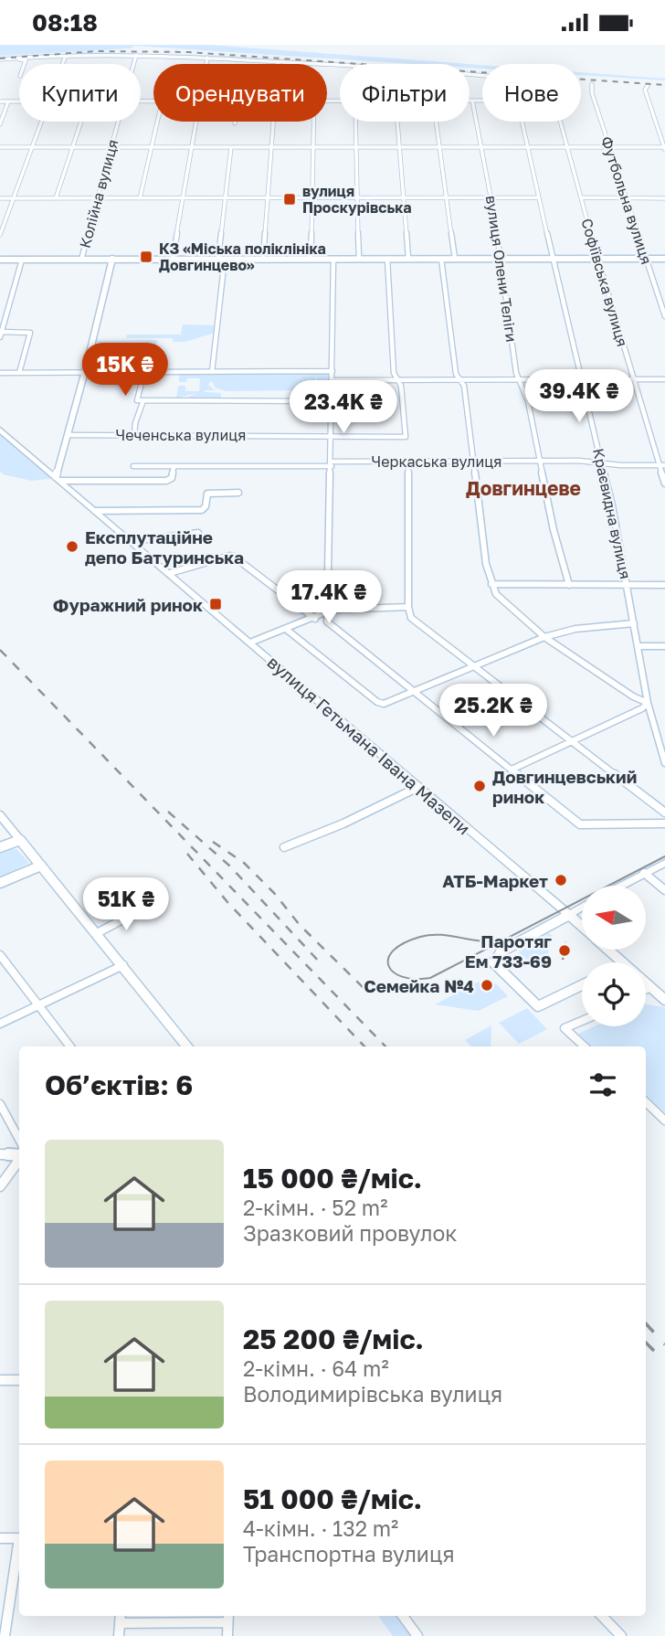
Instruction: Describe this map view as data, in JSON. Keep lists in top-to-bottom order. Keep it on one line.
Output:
{"streets":{"main road":["вулиця Гетьмана Івана Мазепи"],"street":["Колійна вулиця","Футбольна вулиця","вулиця Олени Теліги","Софіївська вулиця","Чеченська вулиця","Черкаська вулиця","Краєвидна вулиця"]},"crossings":[["Колійна вулиця","Чеченська вулиця"],["Колійна вулиця","вулиця Гетьмана Івана Мазепи"],["вулиця Олени Теліги","Черкаська вулиця"],["Софіївська вулиця","Черкаська вулиця"],["Черкаська вулиця","Краєвидна вулиця"]],"districts":["Довгинцеве"],"places":{"transit":["вулиця Проскурівська","КЗ «Міська поліклініка Довгинцево»","Фуражний ринок"],"other":["Експлутаційне депо Батуринська","Довгинцевський ринок","АТБ-Маркет","Паротяг Ем 733-69","Семейка №4"]},"north":"left","page":{"status":"08:18","chip":["Купити","Орендувати","Фільтри","Нове"],"price":["15K ₴","39.4K ₴","23.4K ₴","17.4K ₴","25.2K ₴","51K ₴"],"heading":"Об’єктів: 6","list":[{"name":"15 000 ₴/міс.","note":"2-кімн. · 52 m² · Зразковий провулок"},{"name":"25 200 ₴/міс.","note":"2-кімн. · 64 m² · Володимирівська вулиця"},{"name":"51 000 ₴/міс.","note":"4-кімн. · 132 m² · Транспортна вулиця"}]}}
